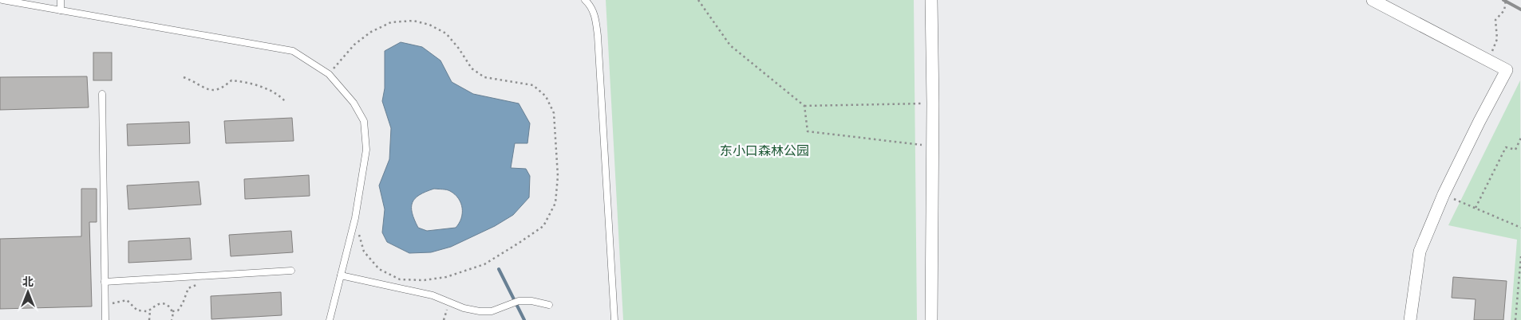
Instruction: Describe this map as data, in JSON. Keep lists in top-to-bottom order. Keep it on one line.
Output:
{"parks":["东小口森林公园"],"north":"top"}
